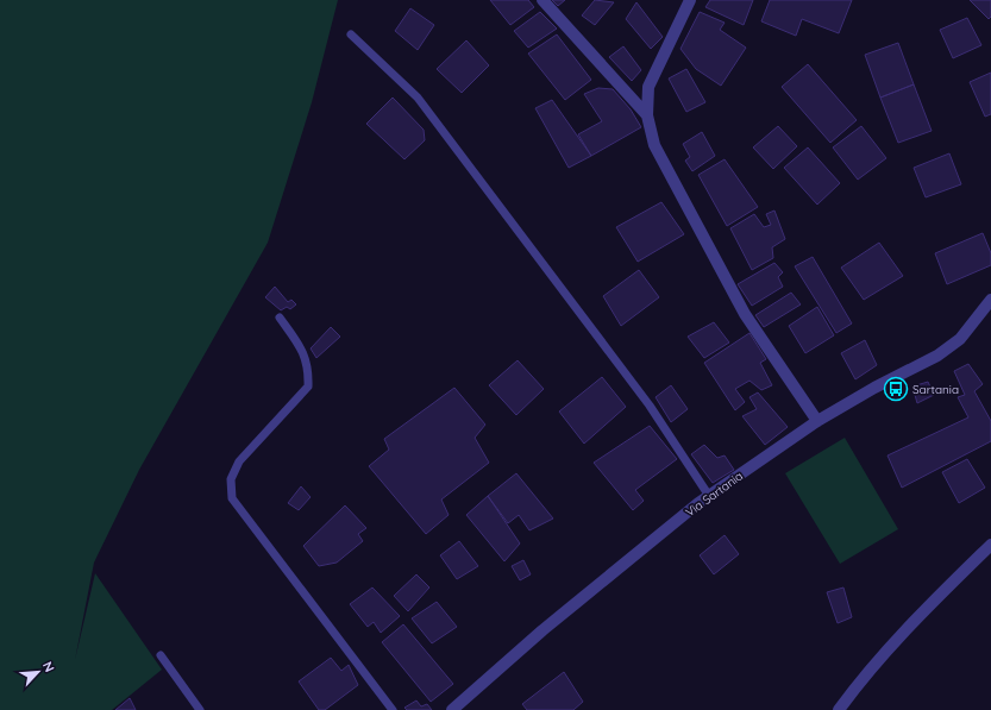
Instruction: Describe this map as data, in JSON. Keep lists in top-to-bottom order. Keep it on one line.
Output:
{"streets":{"street":["Via Sartania"]},"places":{"bus stop":["Sartania"]},"north":"top right"}
